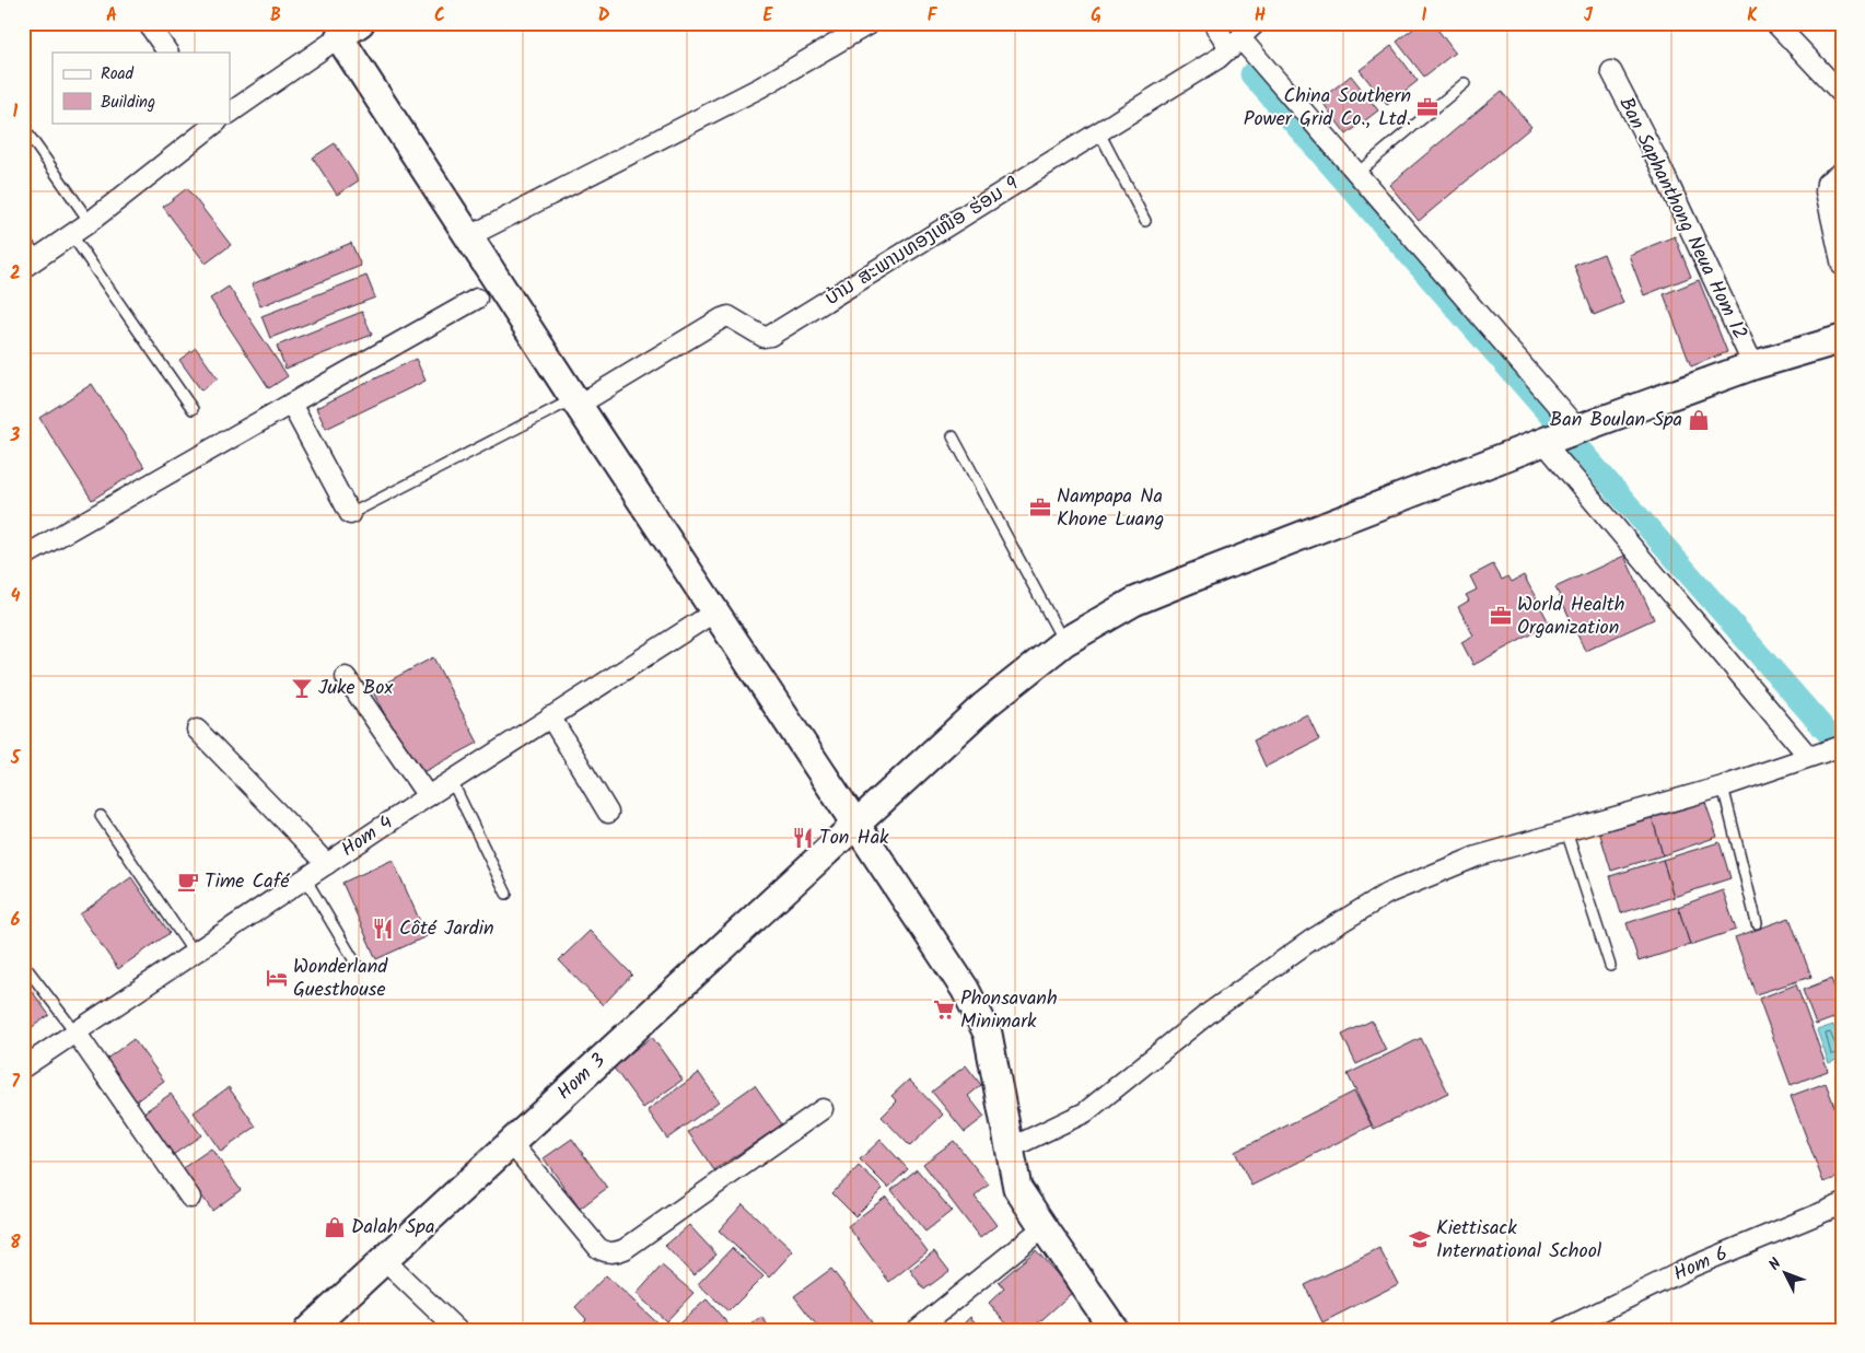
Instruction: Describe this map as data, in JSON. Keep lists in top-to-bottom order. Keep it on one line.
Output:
{"streets":{"street":["Ban Saphanthong Neua Hom 12","ບ້ານ ສະພານທອງເໜືອ ຮ່ອມ 9","Hom 4","Hom 3","Hom 6"]},"crossings":[["Ban Saphanthong Neua Hom 12","Hom 3"]],"places":{"office":["China Southern Power Grid Co., Ltd.","Nampapa Na Khone Luang","World Health Organization"],"shop":["Ban Boulan Spa","Dalah Spa"],"bar":["Juke Box"],"restaurant":["Ton Hak","Côté Jardin"],"cafe":["Time Café"],"hotel":["Wonderland Guesthouse"],"supermarket":["Phonsavanh Minimark"],"school or university":["Kiettisack International School"]},"legend":["Road","Building"],"north":"top left","grid":{"columns":["A","B","C","D","E","F","G","H","I","J","K"],"rows":["1","2","3","4","5","6","7","8"]}}
